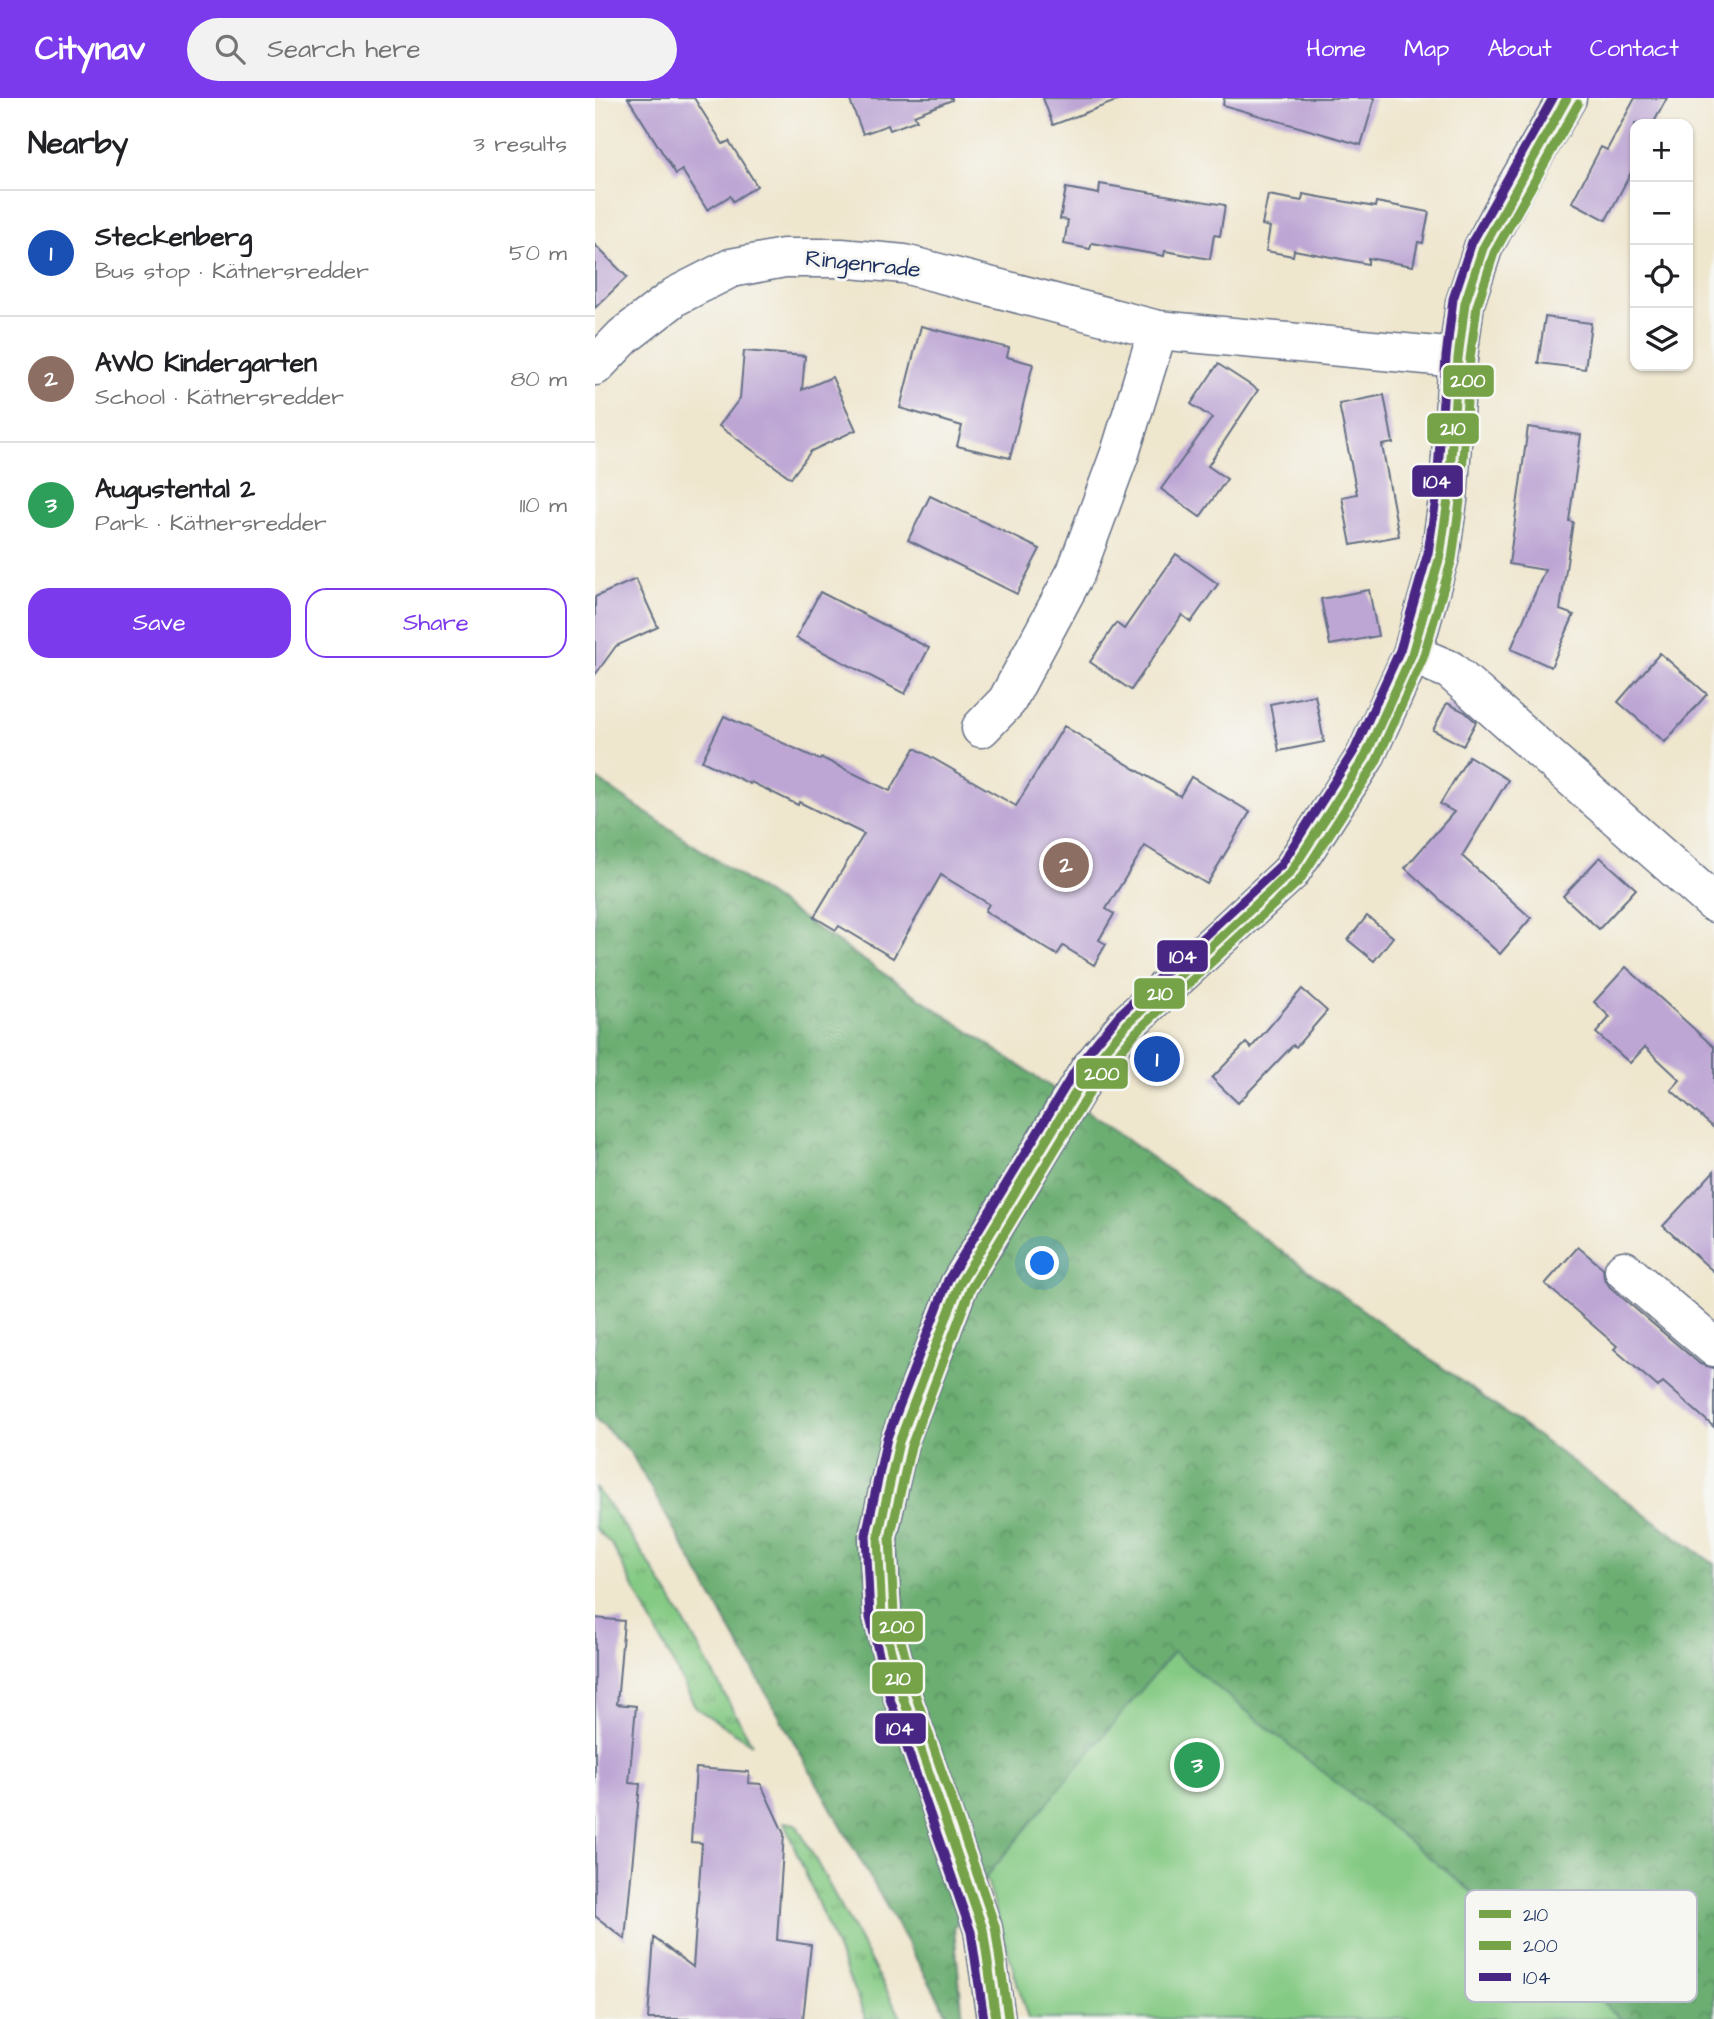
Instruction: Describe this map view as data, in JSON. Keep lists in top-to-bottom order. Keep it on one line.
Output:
{"streets":{"street":["Ringenrade"]},"lines":["transit line 210","transit line 104","transit line 200"],"legend":["210","200","104"],"page":{"header":"Citynav","search":"Search here","nav":["Home","Map","About","Contact"],"heading":["Nearby","3 results"],"map_buttons":["+","−"],"list":[{"mark":"1","name":"Steckenberg","note":"Bus stop · Kätnersredder","value":"50 m"},{"mark":"2","name":"AWO Kindergarten","note":"School · Kätnersredder","value":"80 m"},{"mark":"3","name":"Augustental 2","note":"Park · Kätnersredder","value":"110 m"}],"buttons":["Save","Share"],"pins":["2","1","3"]}}
